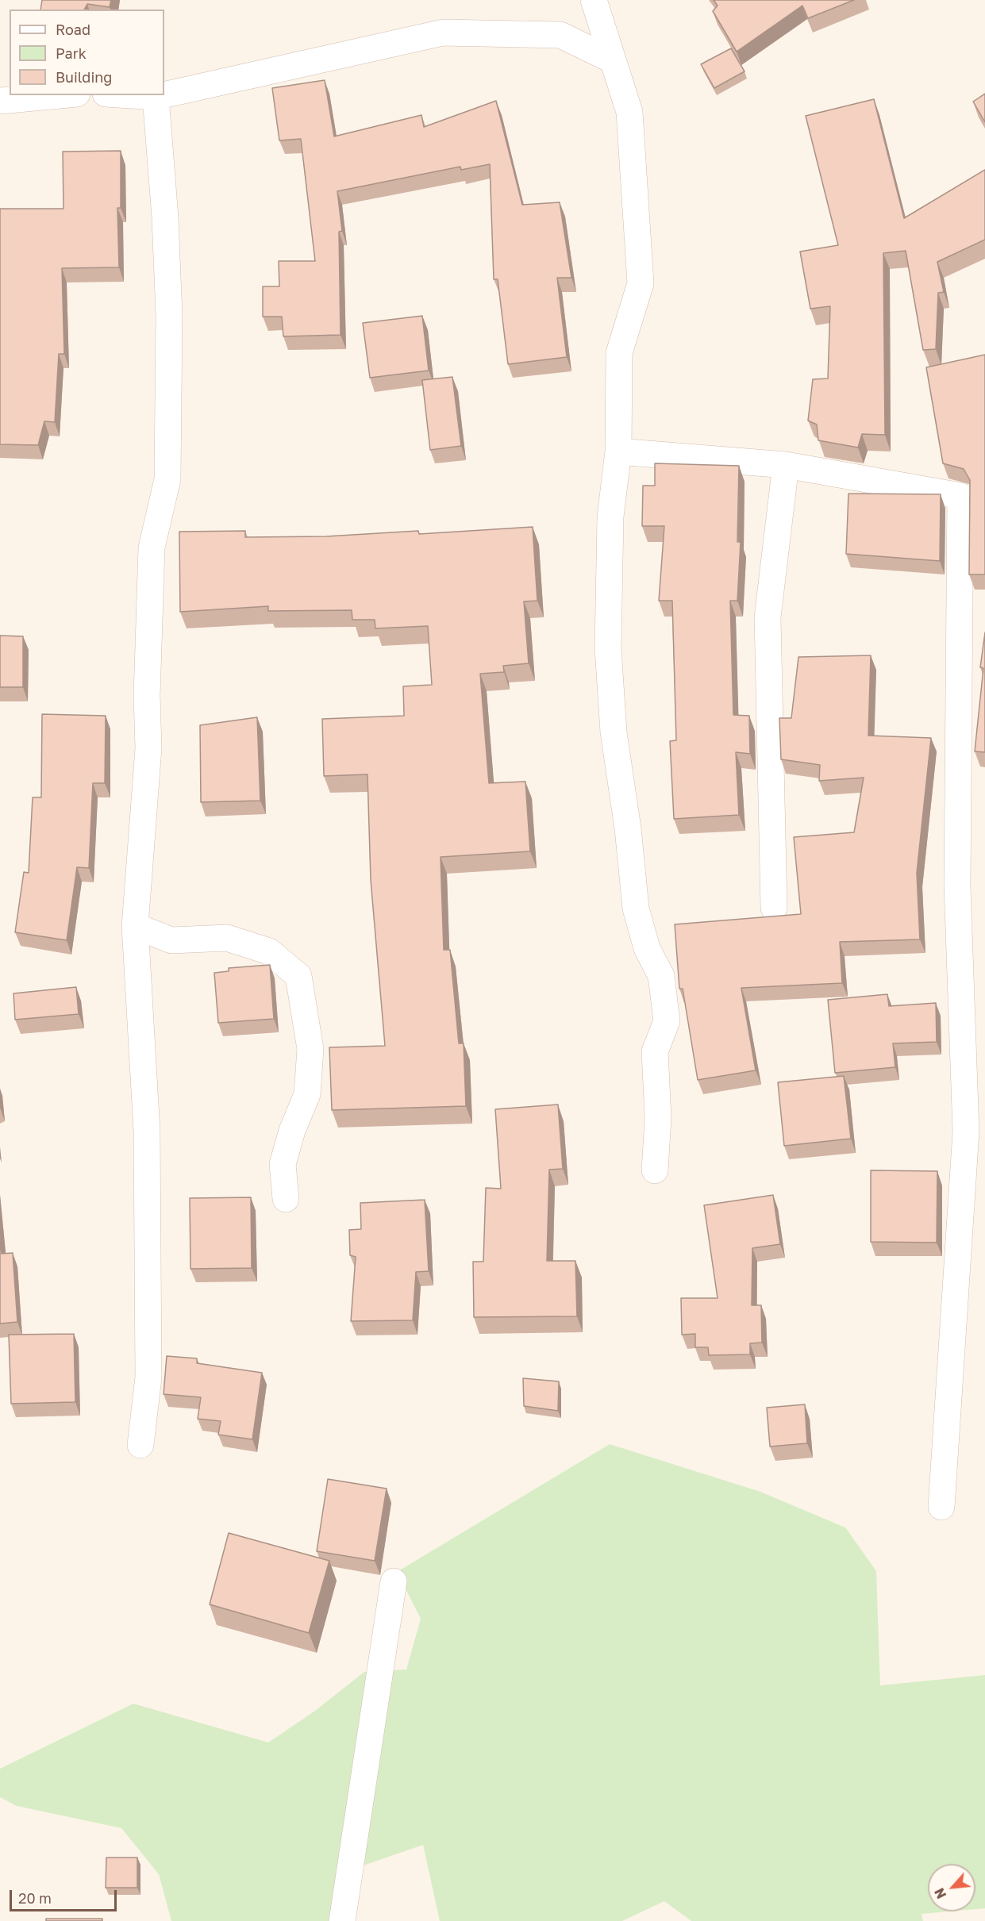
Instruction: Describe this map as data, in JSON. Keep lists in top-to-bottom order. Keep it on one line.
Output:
{"legend":["Road","Park","Building"],"scale_bar":"20 m","north":"bottom left"}
